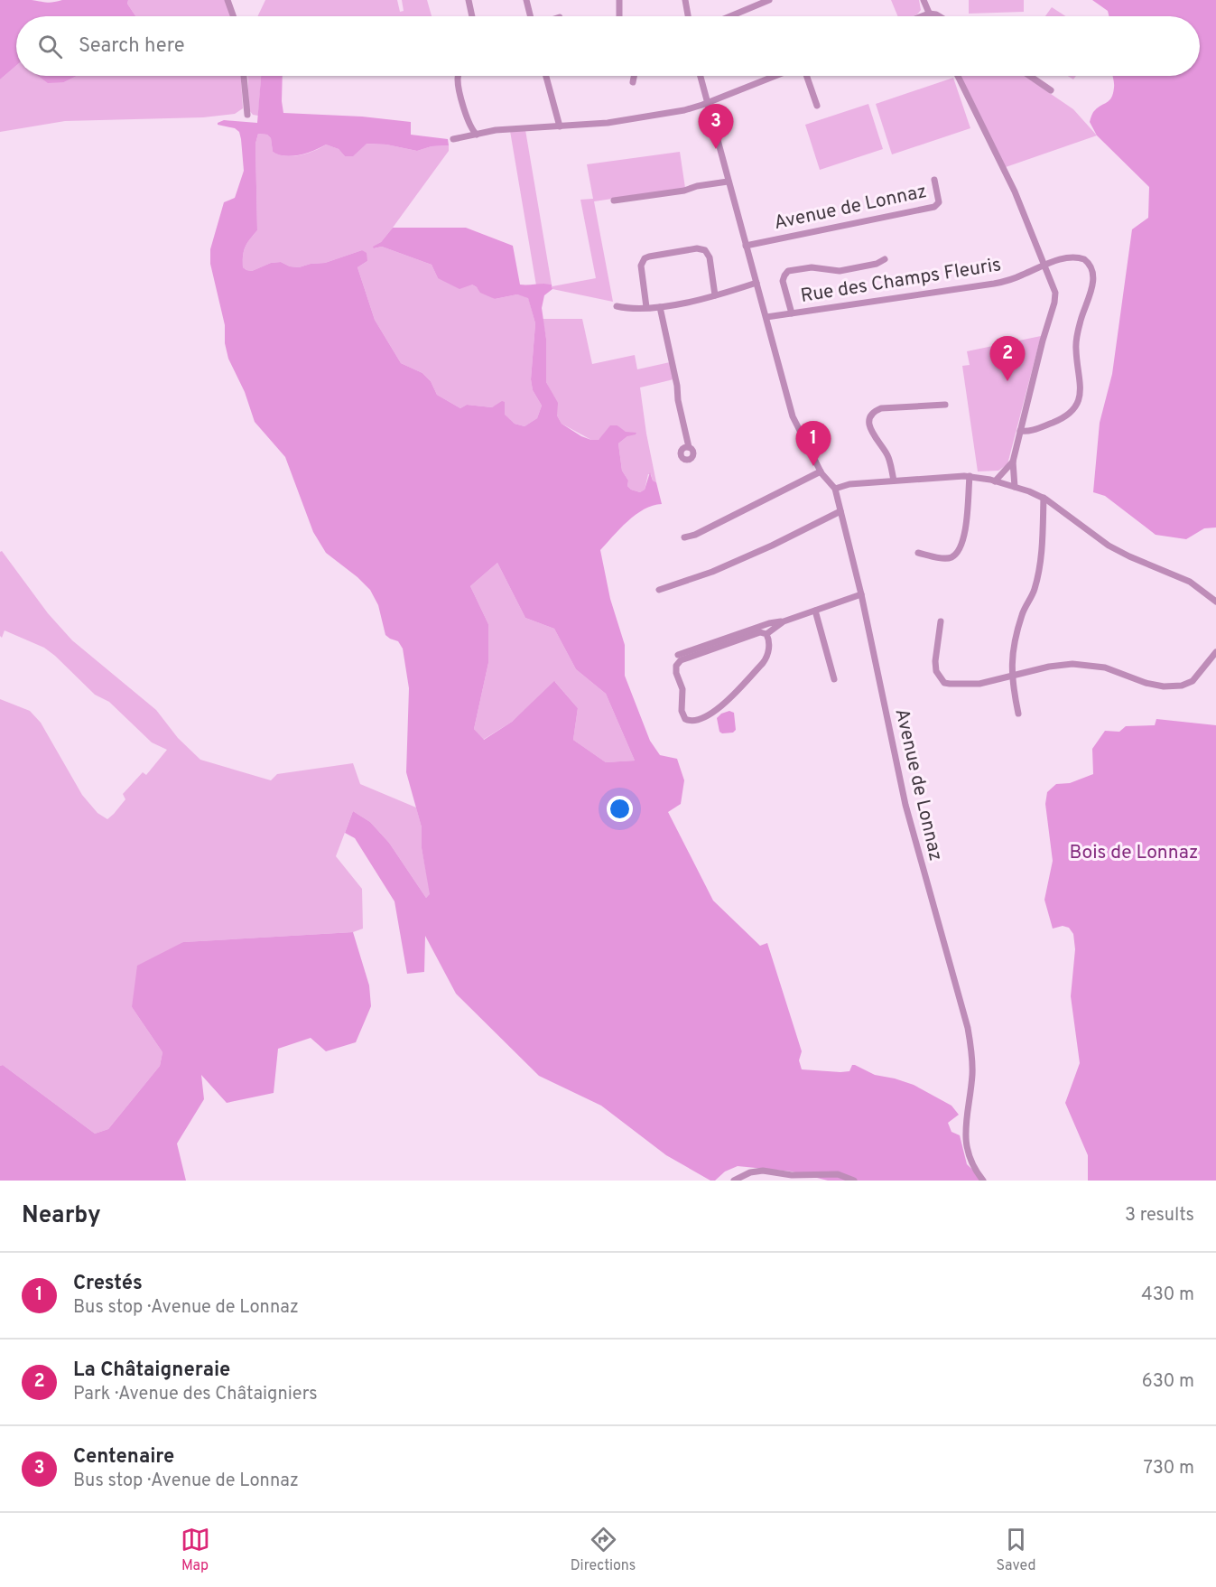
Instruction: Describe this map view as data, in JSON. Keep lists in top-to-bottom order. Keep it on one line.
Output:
{"streets":{"street":["Avenue de Lonnaz","Rue des Champs Fleuris"]},"crossings":[["Avenue de Lonnaz","Rue des Champs Fleuris"]],"parks":["Bois de Lonnaz"],"page":{"search":"Search here","pins":["3","2","1"],"heading":["Nearby","3 results"],"list":[{"mark":"1","name":"Crestés","note":"Bus stop · Avenue de Lonnaz","value":"430 m"},{"mark":"2","name":"La Châtaigneraie","note":"Park · Avenue des Châtaigniers","value":"630 m"},{"mark":"3","name":"Centenaire","note":"Bus stop · Avenue de Lonnaz","value":"730 m"}],"nav":["Map","Directions","Saved"]}}
